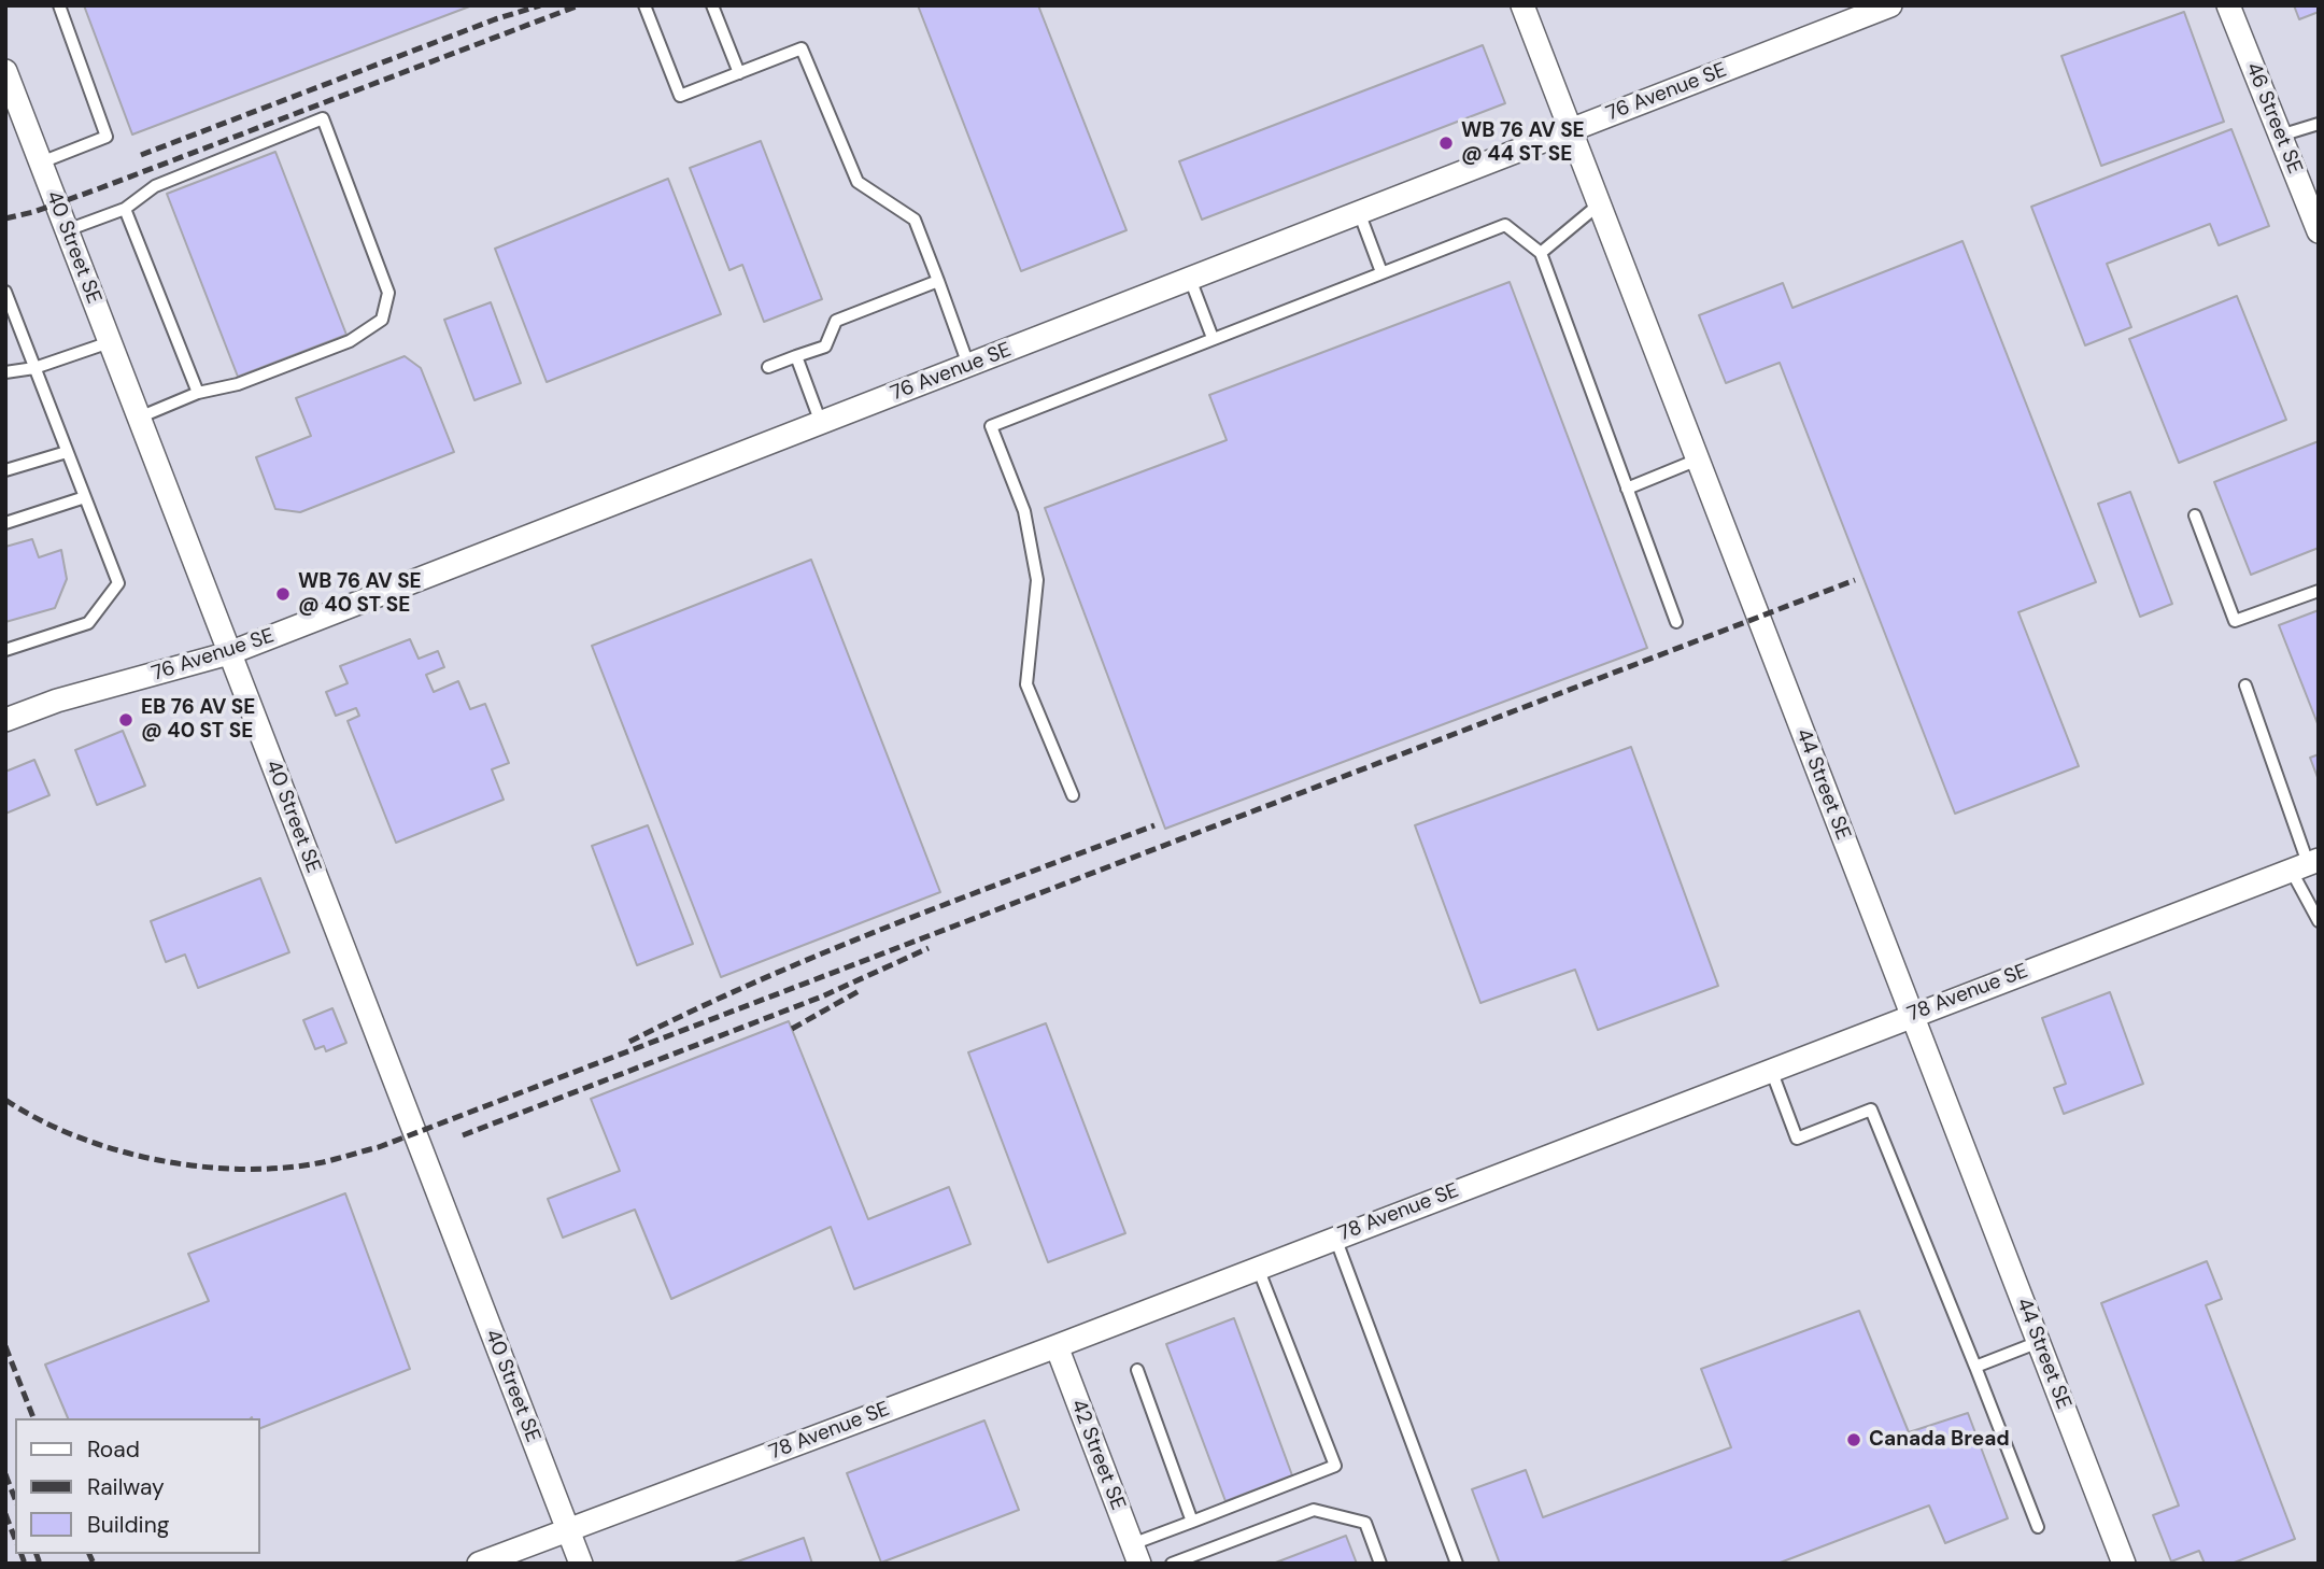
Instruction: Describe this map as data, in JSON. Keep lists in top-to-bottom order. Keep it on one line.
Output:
{"streets":{"street":["76 Avenue SE","46 Street SE","40 Street SE","44 Street SE","78 Avenue SE","42 Street SE"]},"crossings":[["76 Avenue SE","40 Street SE"],["76 Avenue SE","44 Street SE"],["40 Street SE","78 Avenue SE"],["44 Street SE","78 Avenue SE"],["78 Avenue SE","42 Street SE"]],"places":["WB 76 AV SE @ 44 ST SE","WB 76 AV SE @ 40 ST SE","EB 76 AV SE @ 40 ST SE","Canada Bread"],"legend":["Road","Railway","Building"]}
